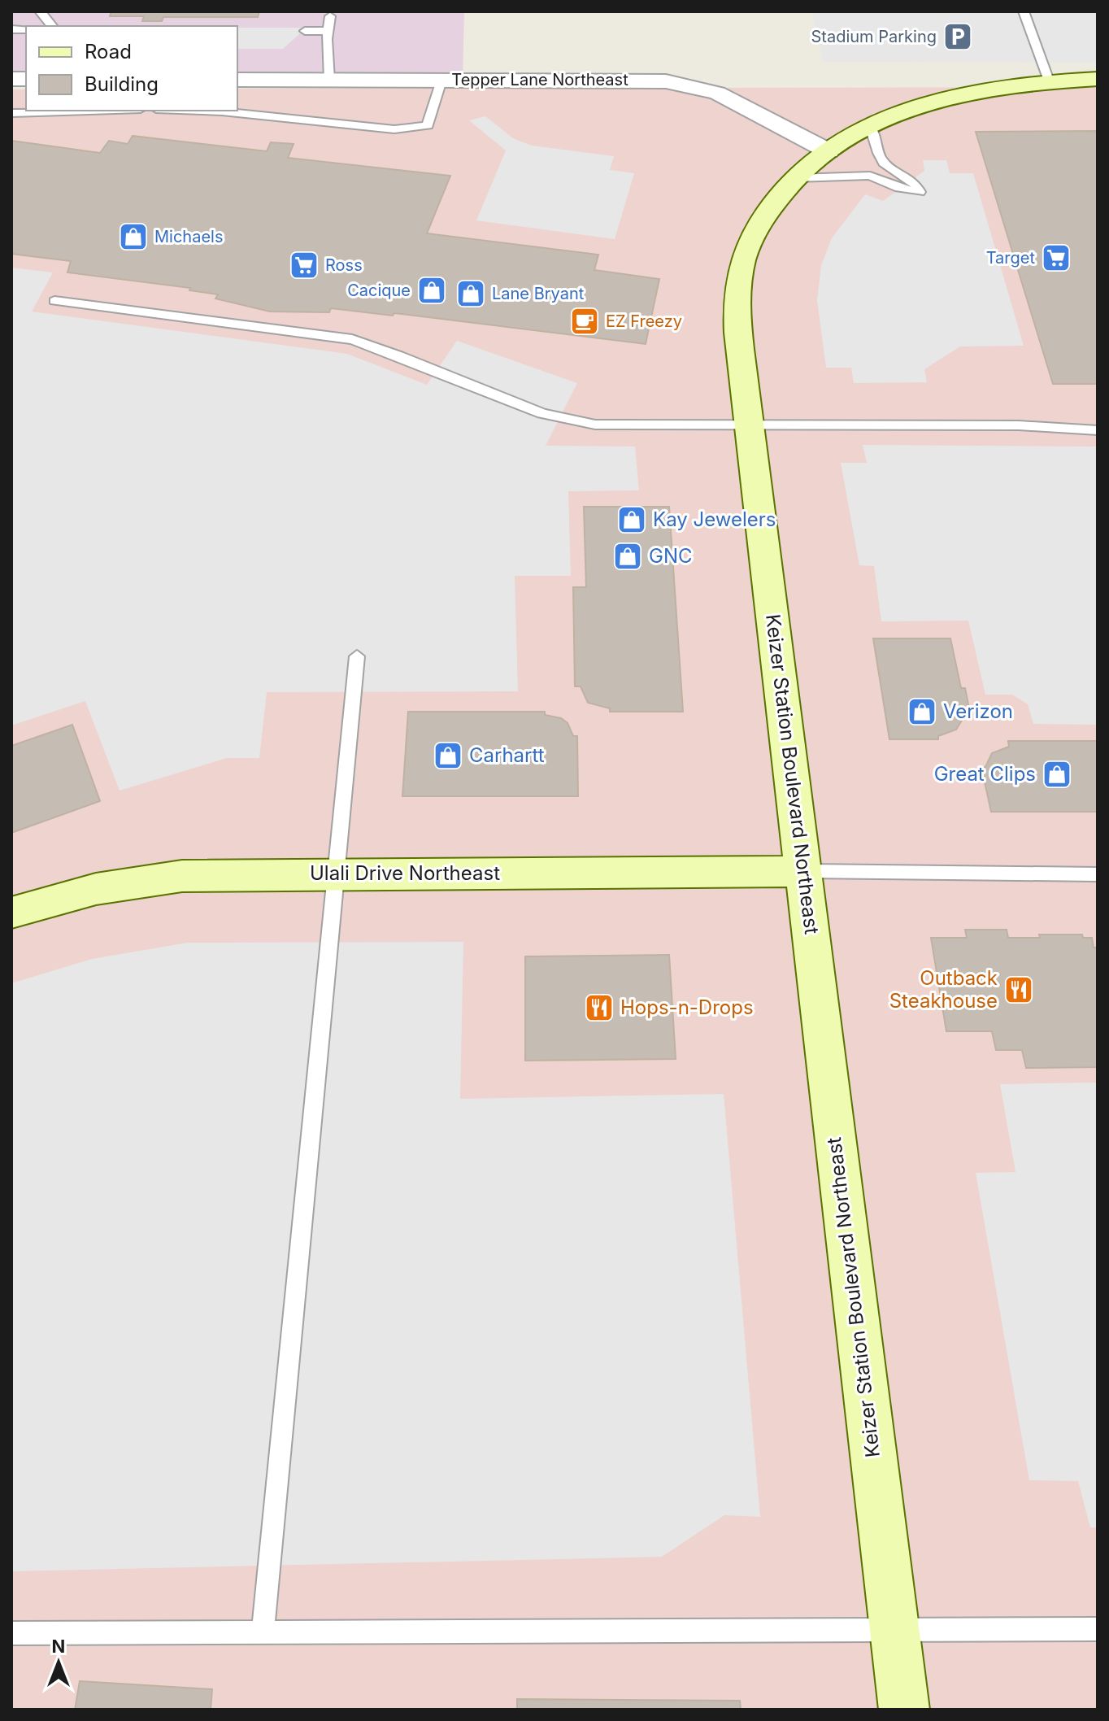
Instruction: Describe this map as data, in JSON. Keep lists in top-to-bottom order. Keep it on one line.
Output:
{"streets":{"main road":["Keizer Station Boulevard Northeast","Ulali Drive Northeast"],"street":["Tepper Lane Northeast"]},"crossings":[["Tepper Lane Northeast","Keizer Station Boulevard Northeast"],["Keizer Station Boulevard Northeast","Ulali Drive Northeast"]],"places":{"parking":["Stadium Parking"],"shop":["Michaels","Cacique","Lane Bryant","Kay Jewelers","GNC","Verizon","Carhartt","Great Clips"],"supermarket":["Target","Ross"],"cafe":["EZ Freezy"],"restaurant":["Outback Steakhouse","Hops-n-Drops"]},"legend":["Road","Building"],"north":"top"}
